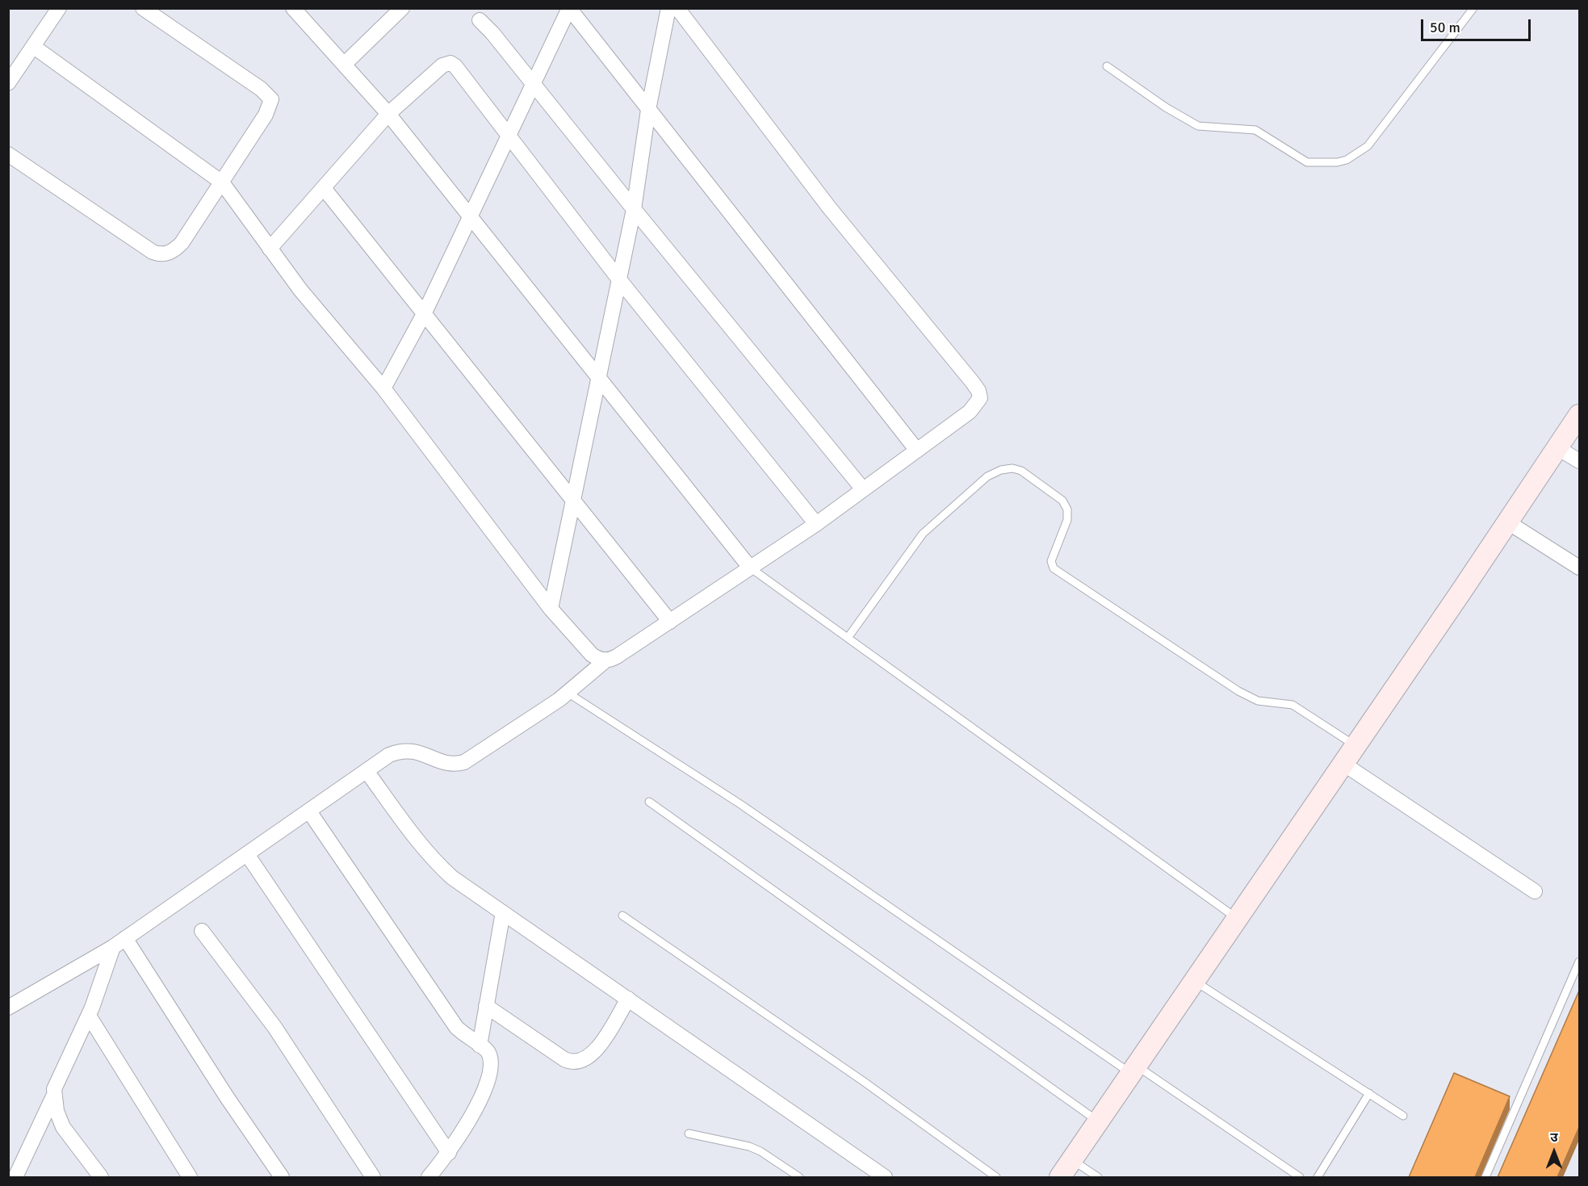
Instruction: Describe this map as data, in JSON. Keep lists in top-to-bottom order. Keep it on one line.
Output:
{"scale_bar":"50 m","north":"top"}
